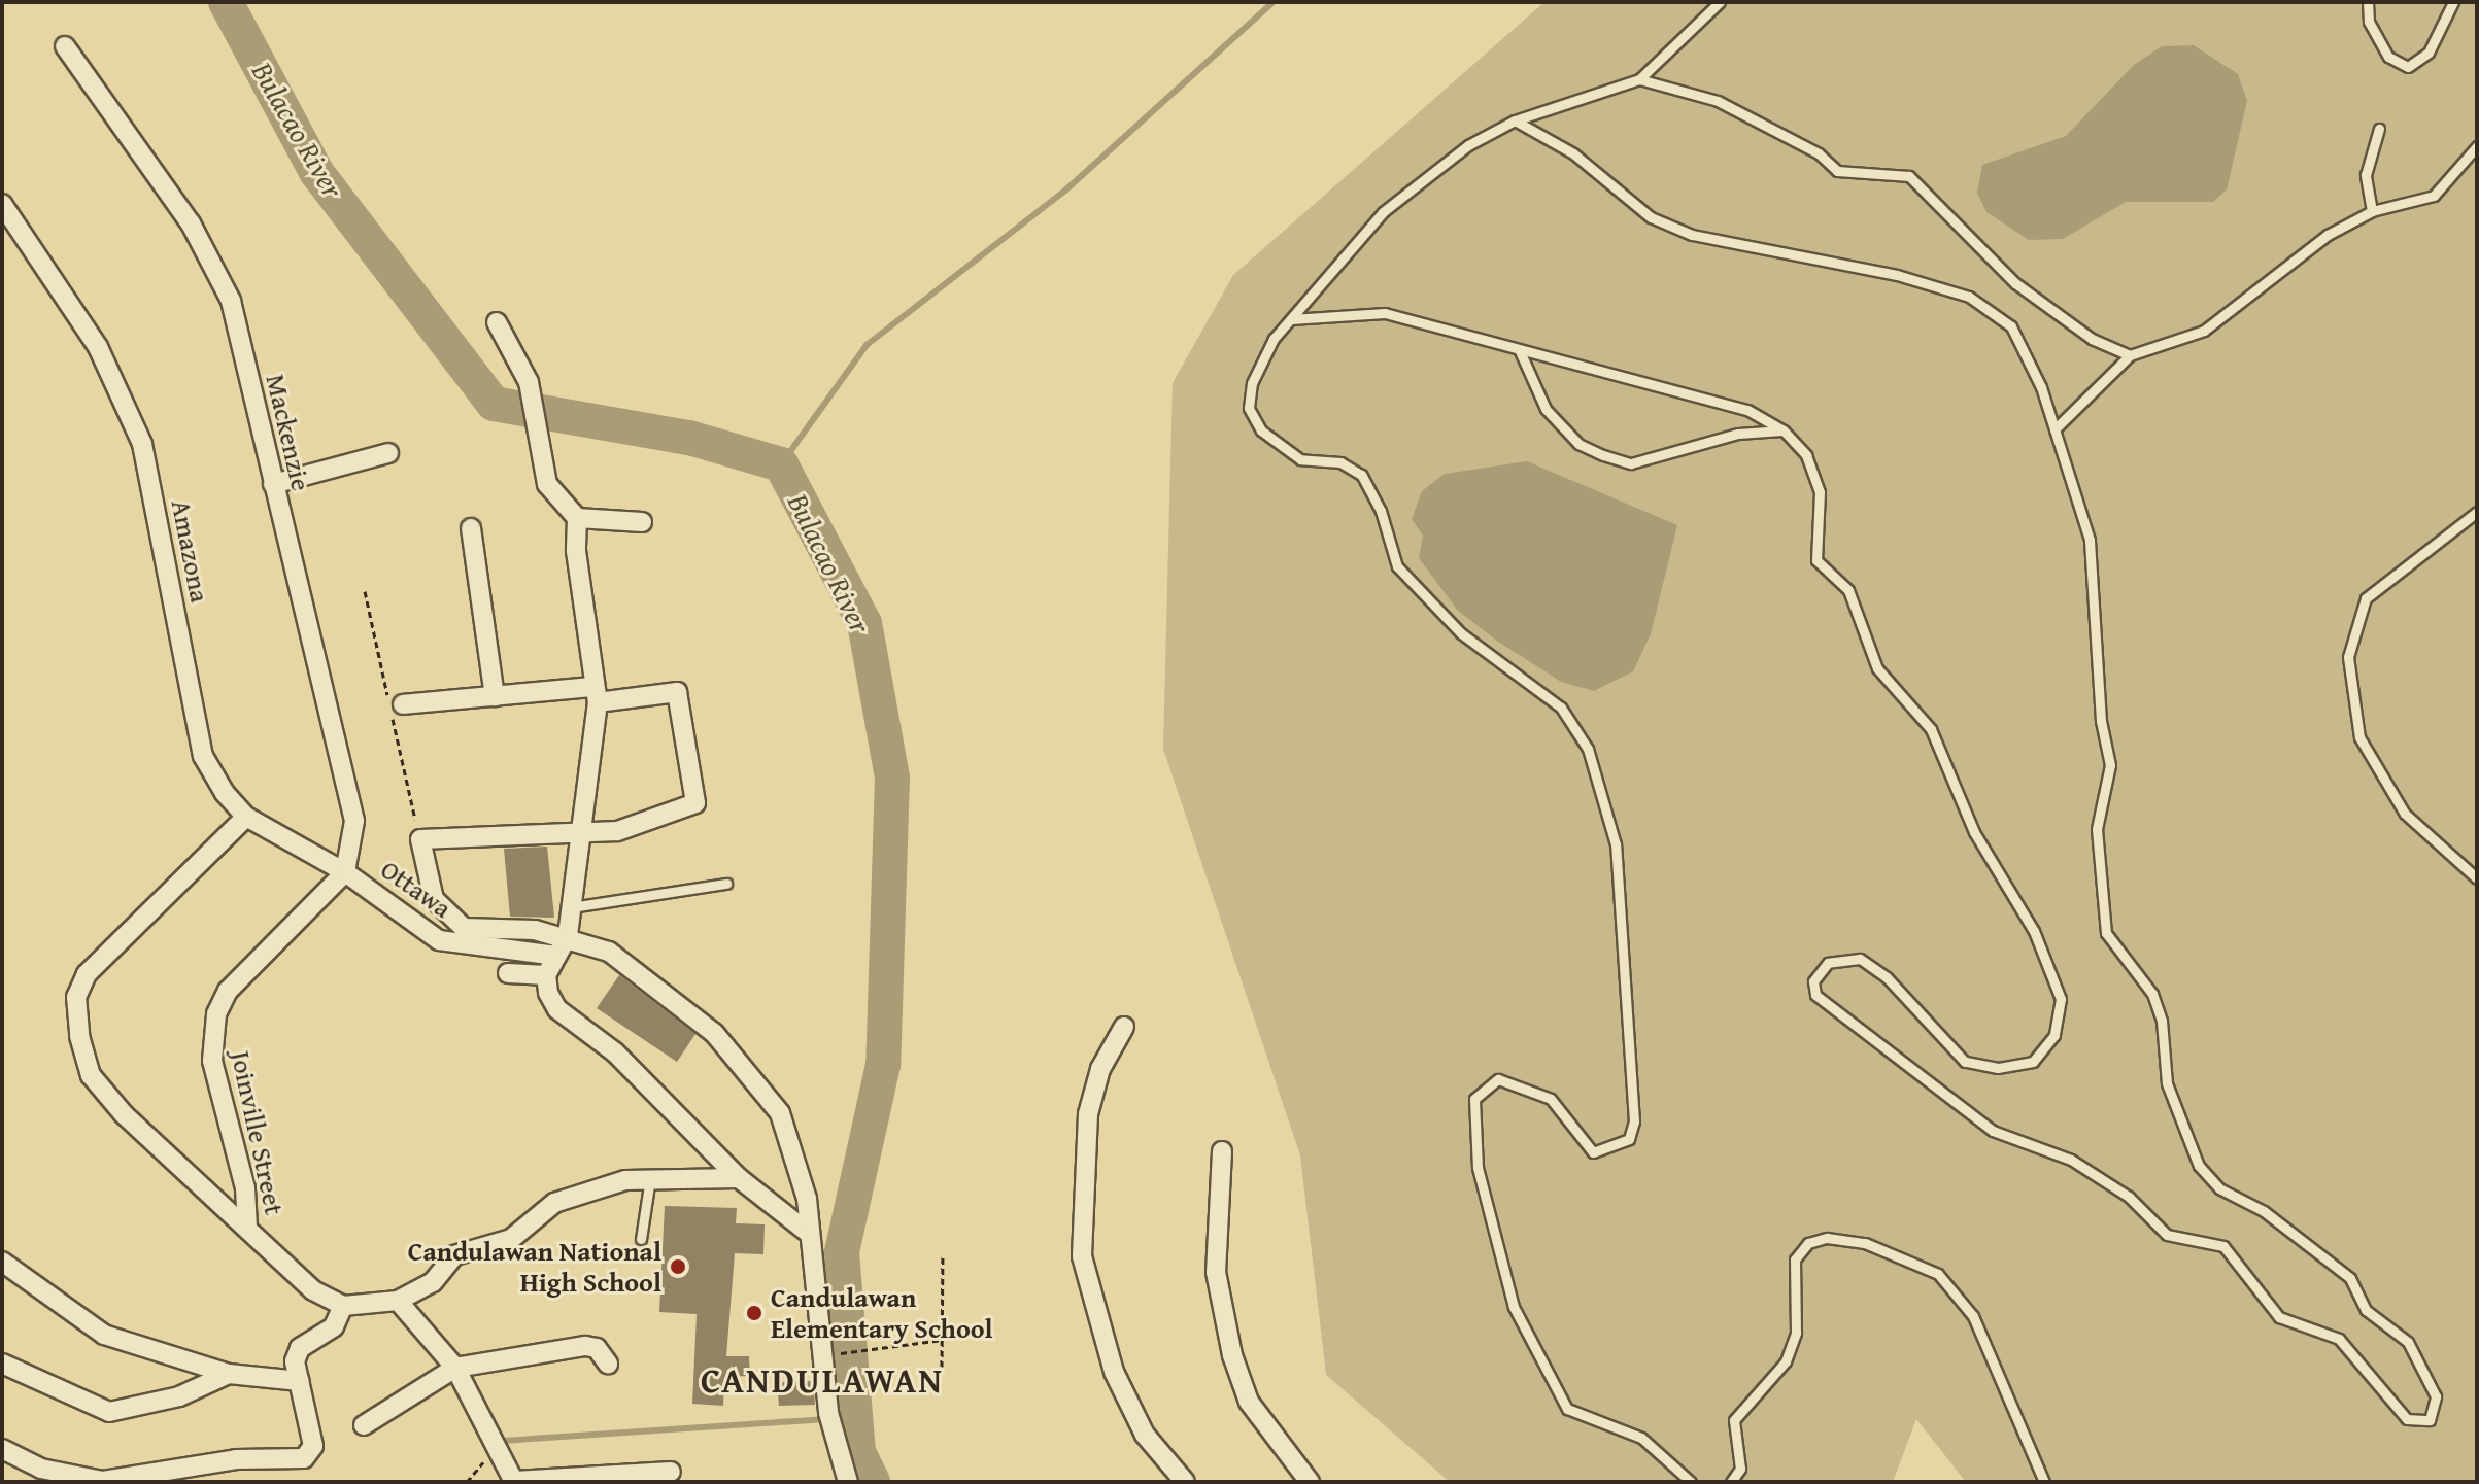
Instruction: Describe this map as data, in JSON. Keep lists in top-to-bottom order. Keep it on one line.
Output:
{"streets":{"street":["Mackenzie","Amazona","Ottawa","Joinville Street"]},"crossings":[["Mackenzie","Amazona"],["Mackenzie","Ottawa"],["Mackenzie","Joinville Street"],["Amazona","Ottawa"],["Amazona","Joinville Street"],["Ottawa","Joinville Street"]],"districts":["CANDULAWAN"],"water":["Bulacao River"],"places":["Candulawan National High School","Candulawan Elementary School"]}
